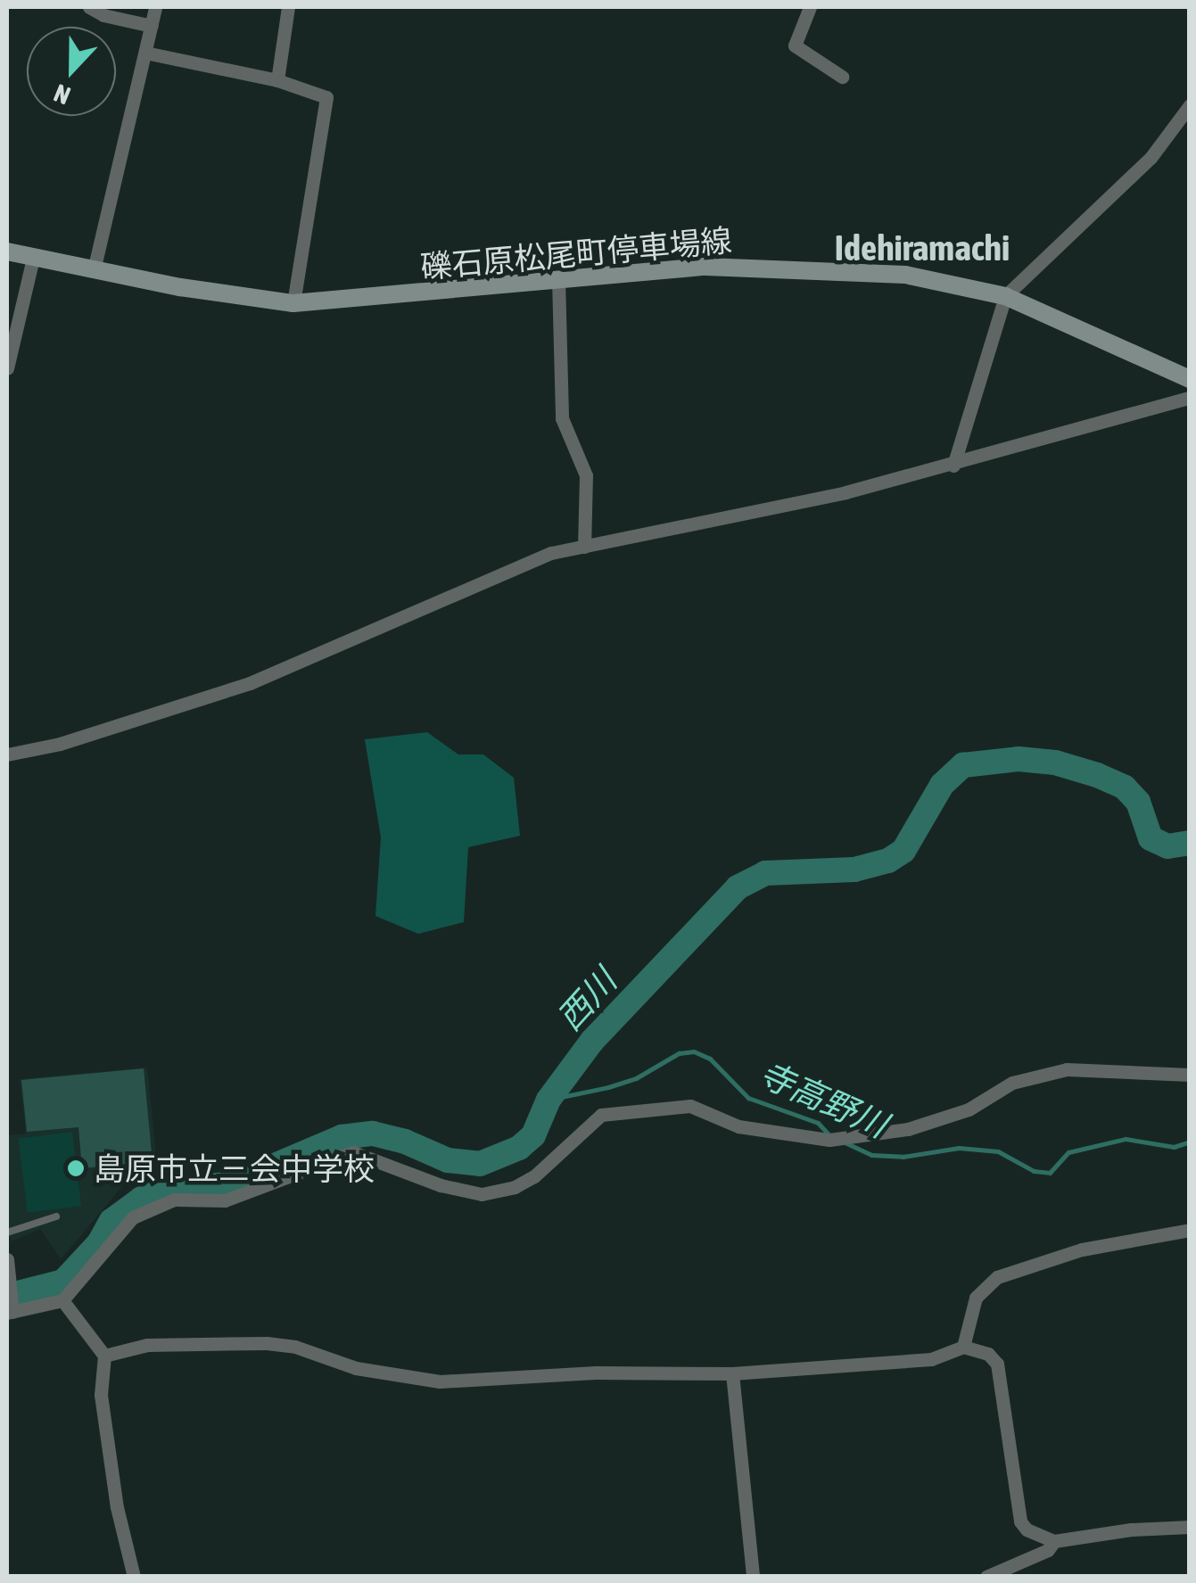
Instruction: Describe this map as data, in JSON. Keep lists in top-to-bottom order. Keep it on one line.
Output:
{"streets":{"main road":["礫石原松尾町停車場線"]},"districts":["Idehiramachi"],"water":["西川","寺高野川"],"places":["島原市立三会中学校"],"north":"bottom"}
